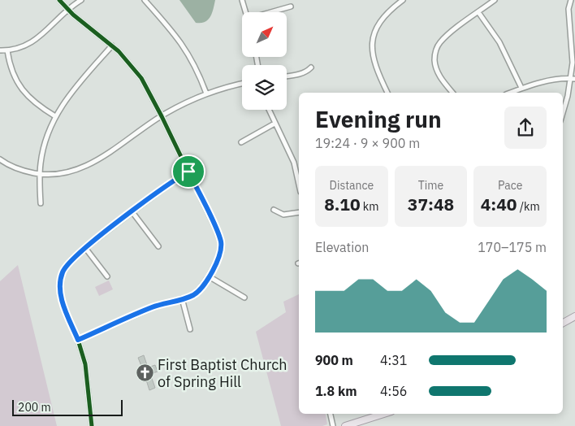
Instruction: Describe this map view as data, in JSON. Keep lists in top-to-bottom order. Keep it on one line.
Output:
{"places":{"church":["First Baptist Church of Spring Hill"]},"scale_bar":"200 m","north":"top right","page":{"heading":["Evening run","19:24 · 9 × 900 m"],"stats":[["Distance","8.10 km"],["Time","37:48"],["Pace","4:40 /km"]],"chart":["Elevation","170–175 m"],"list":[{"name":"900 m","note":"4:31"},{"name":"1.8 km","note":"4:56"}],"scale":"200 m"}}
